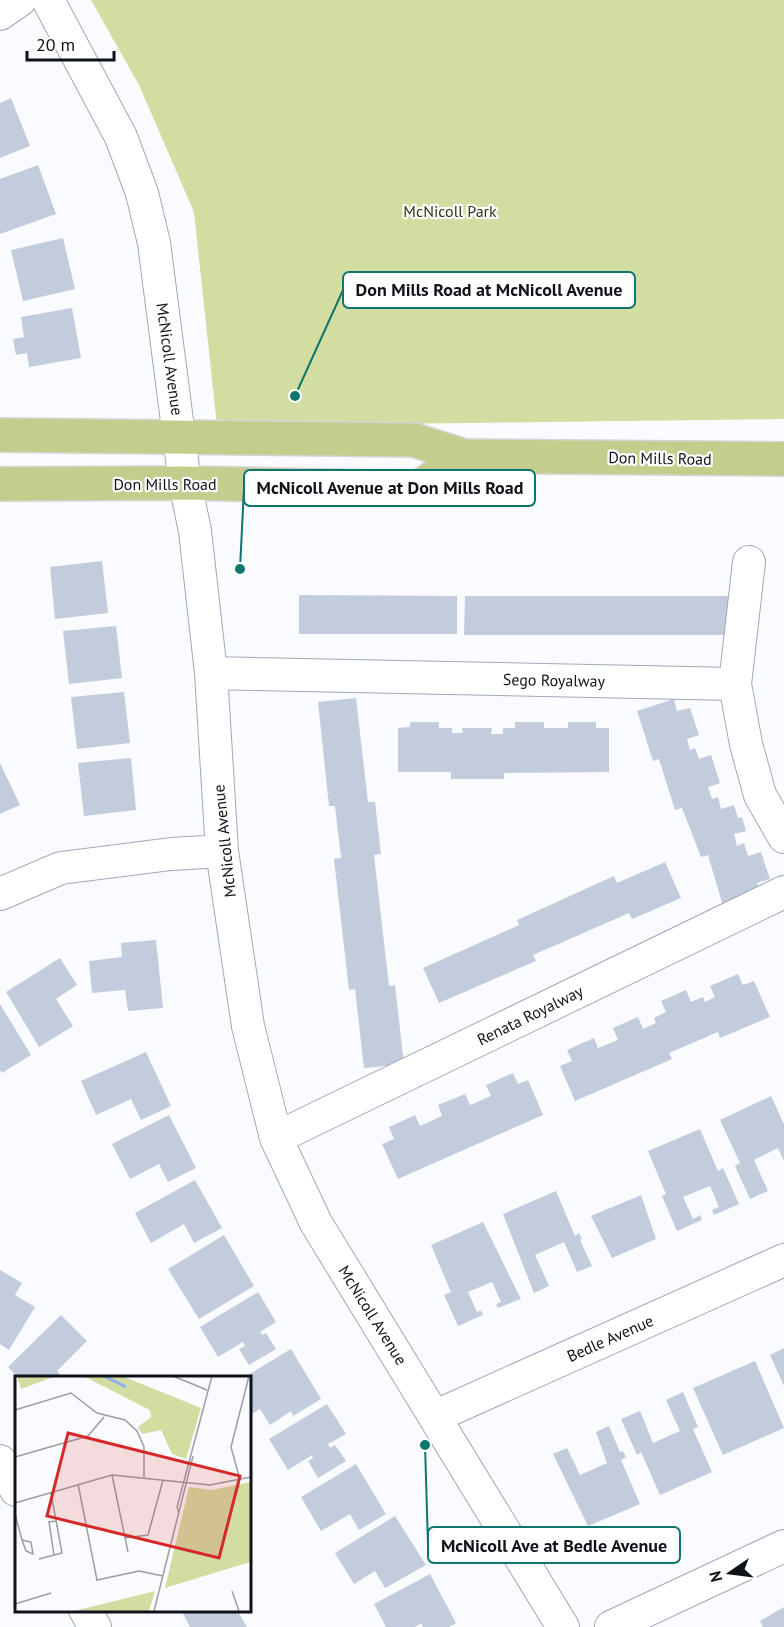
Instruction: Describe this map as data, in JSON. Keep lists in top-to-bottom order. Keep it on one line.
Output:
{"streets":{"main road":["Don Mills Road"],"street":["McNicoll Avenue","Sego Royalway","Renata Royalway","Bedle Avenue"]},"crossings":[["McNicoll Avenue","Don Mills Road"],["McNicoll Avenue","Sego Royalway"],["McNicoll Avenue","Renata Royalway"],["McNicoll Avenue","Bedle Avenue"]],"parks":["McNicoll Park"],"places":["Don Mills Road at McNicoll Avenue","McNicoll Avenue at Don Mills Road","McNicoll Ave at Bedle Avenue"],"scale_bar":"20 m","north":"left"}
